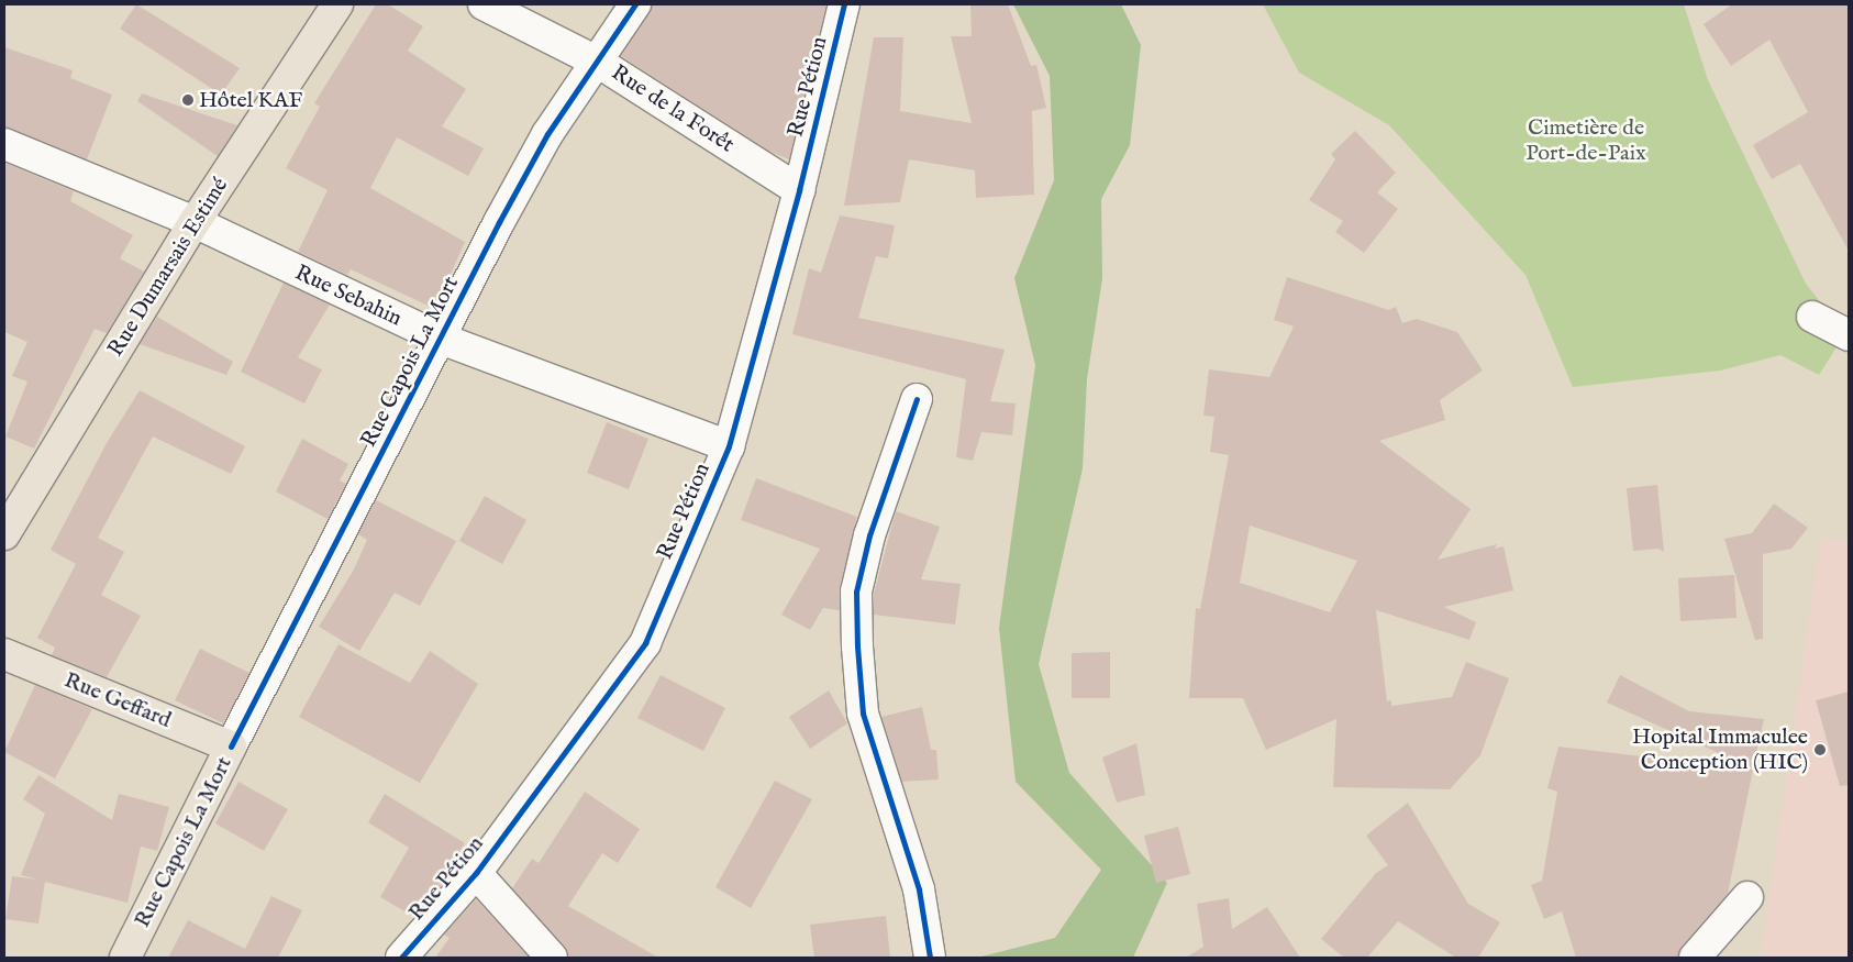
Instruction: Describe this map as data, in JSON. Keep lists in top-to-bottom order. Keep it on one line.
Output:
{"streets":{"main road":["Rue Dumarsais Estimé","Rue Capois La Mort","Rue Geffard"],"street":["Rue Pétion","Rue de la Forêt","Rue Sebahin"]},"crossings":[["Rue Pétion","Rue de la Forêt"],["Rue Pétion","Rue Sebahin"],["Rue de la Forêt","Rue Capois La Mort"],["Rue Dumarsais Estimé","Rue Sebahin"],["Rue Sebahin","Rue Capois La Mort"],["Rue Capois La Mort","Rue Geffard"]],"parks":["Cimetière de Port-de-Paix"],"places":["Hôtel KAF","Hopital Immaculee Conception (HIC)"]}
